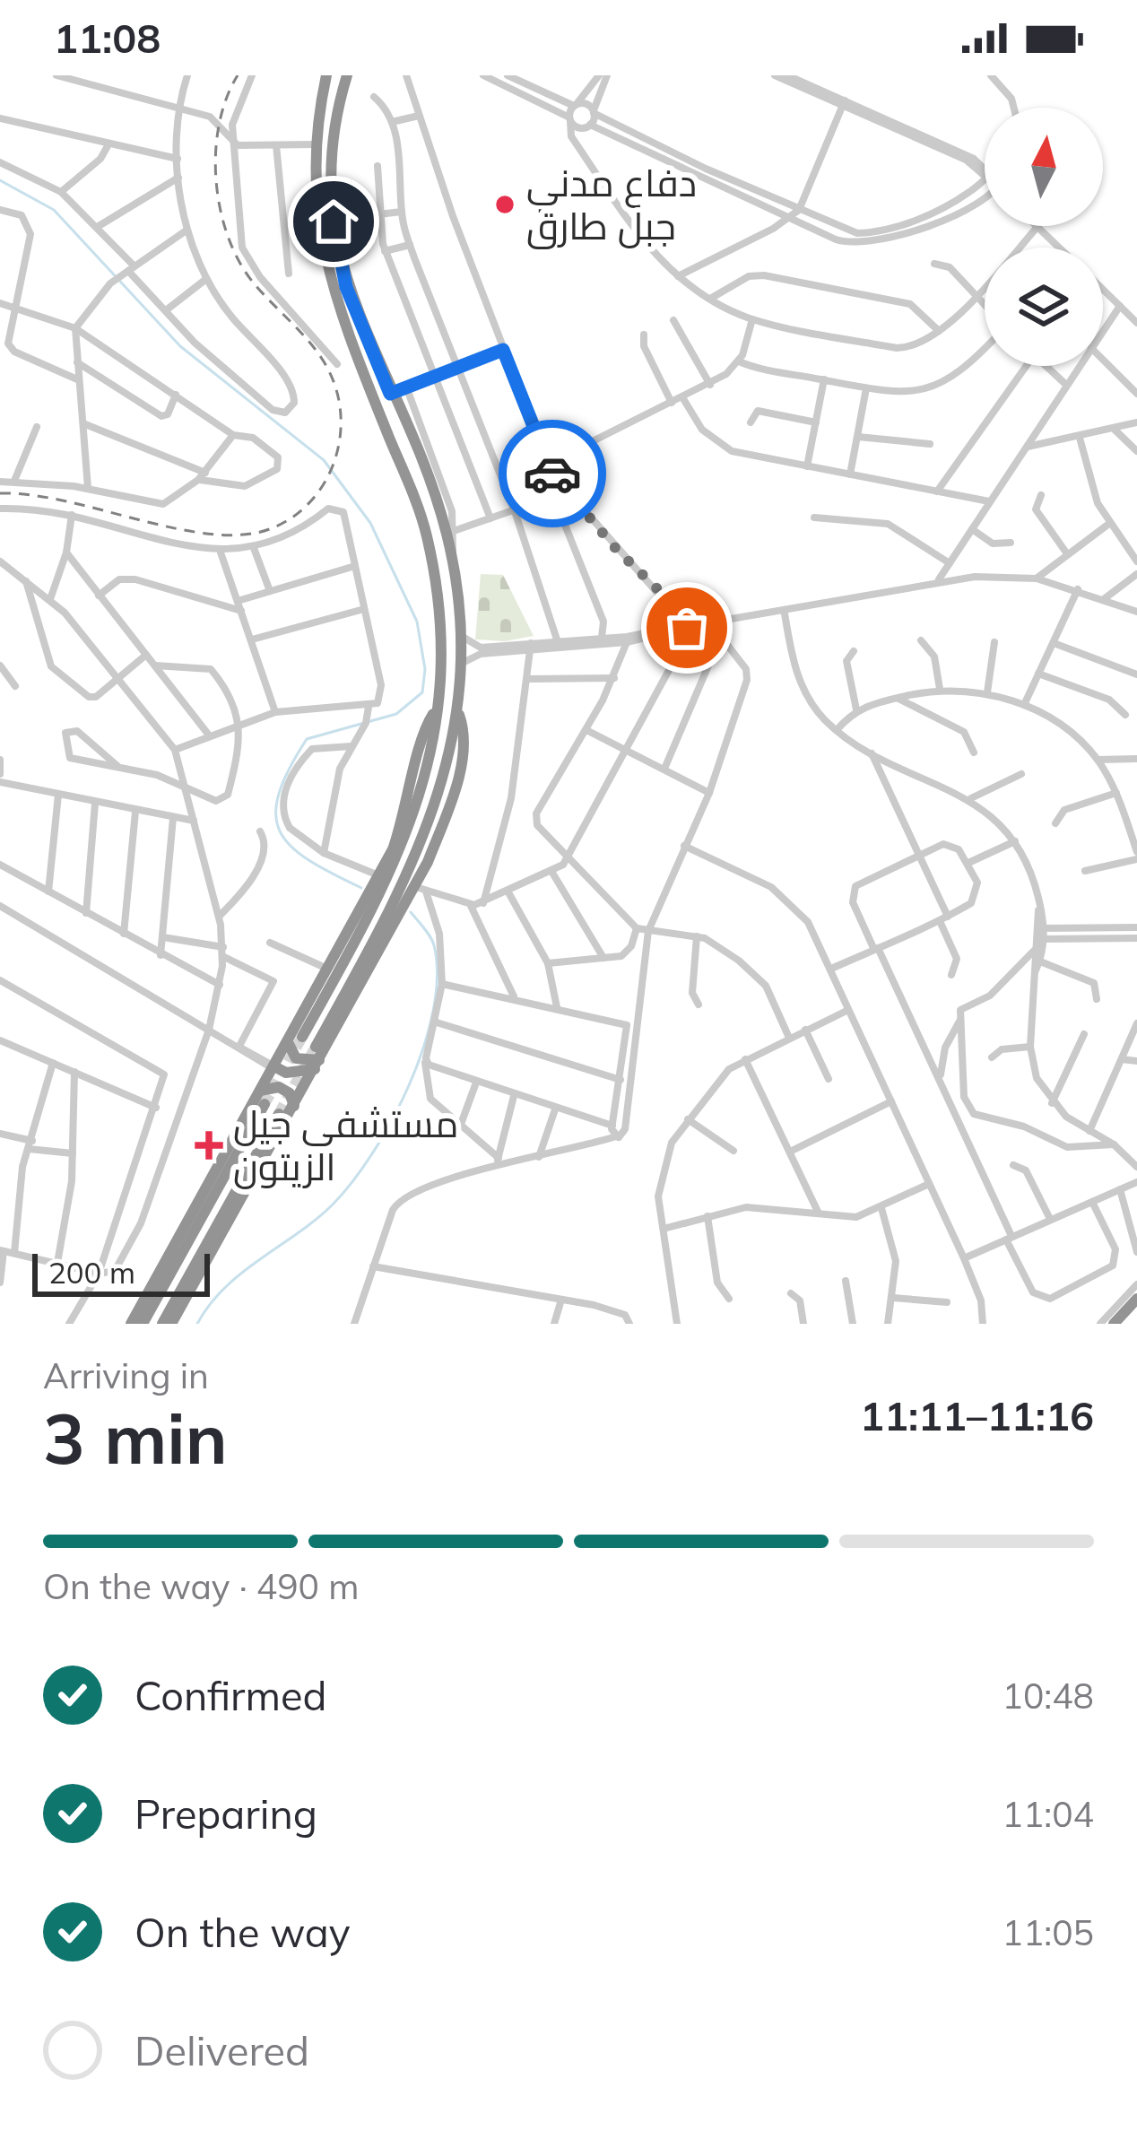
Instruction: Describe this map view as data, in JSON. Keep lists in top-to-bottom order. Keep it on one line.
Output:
{"places":{"other":["دفاع مدني جبل طارق"],"health":["مستشفى جيل الزيتون"]},"scale_bar":"200 m","north":"top","page":{"status":"11:08","scale":"200 m","heading":["3 min","Arriving in","11:11–11:16"],"bar":"On the way · 490 m","list":[["Confirmed","10:48"],["Preparing","11:04"],["On the way","11:05"],"Delivered"]}}
